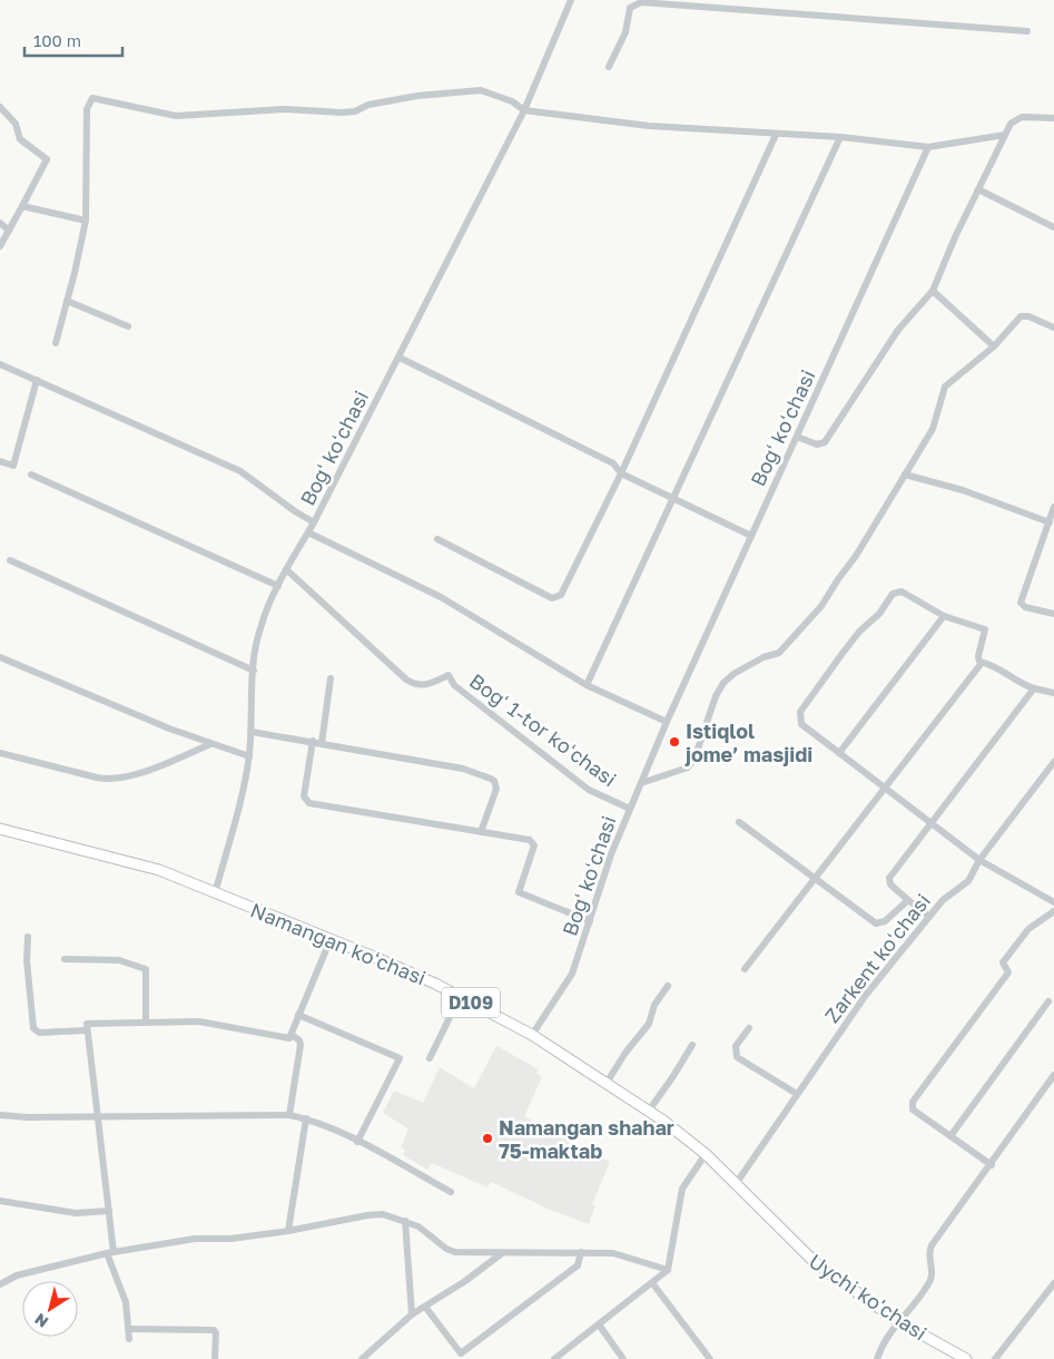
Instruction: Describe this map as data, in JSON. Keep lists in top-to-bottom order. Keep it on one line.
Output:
{"streets":{"main road":["Namangan koʻchasi","D109","Uychi ko'chasi"],"street":["Bogʻ koʻchasi","Bogʻ 1-tor koʻchasi","Zarkent koʻchasi"]},"crossings":[["Bogʻ koʻchasi","Bogʻ 1-tor koʻchasi"],["Bogʻ koʻchasi","Namangan koʻchasi"],["Namangan koʻchasi","Uychi ko'chasi"],["Zarkent koʻchasi","Uychi ko'chasi"]],"places":["Istiqlol jome’ masjidi","Namangan shahar 75-maktab"],"scale_bar":"100 m","north":"bottom left"}
